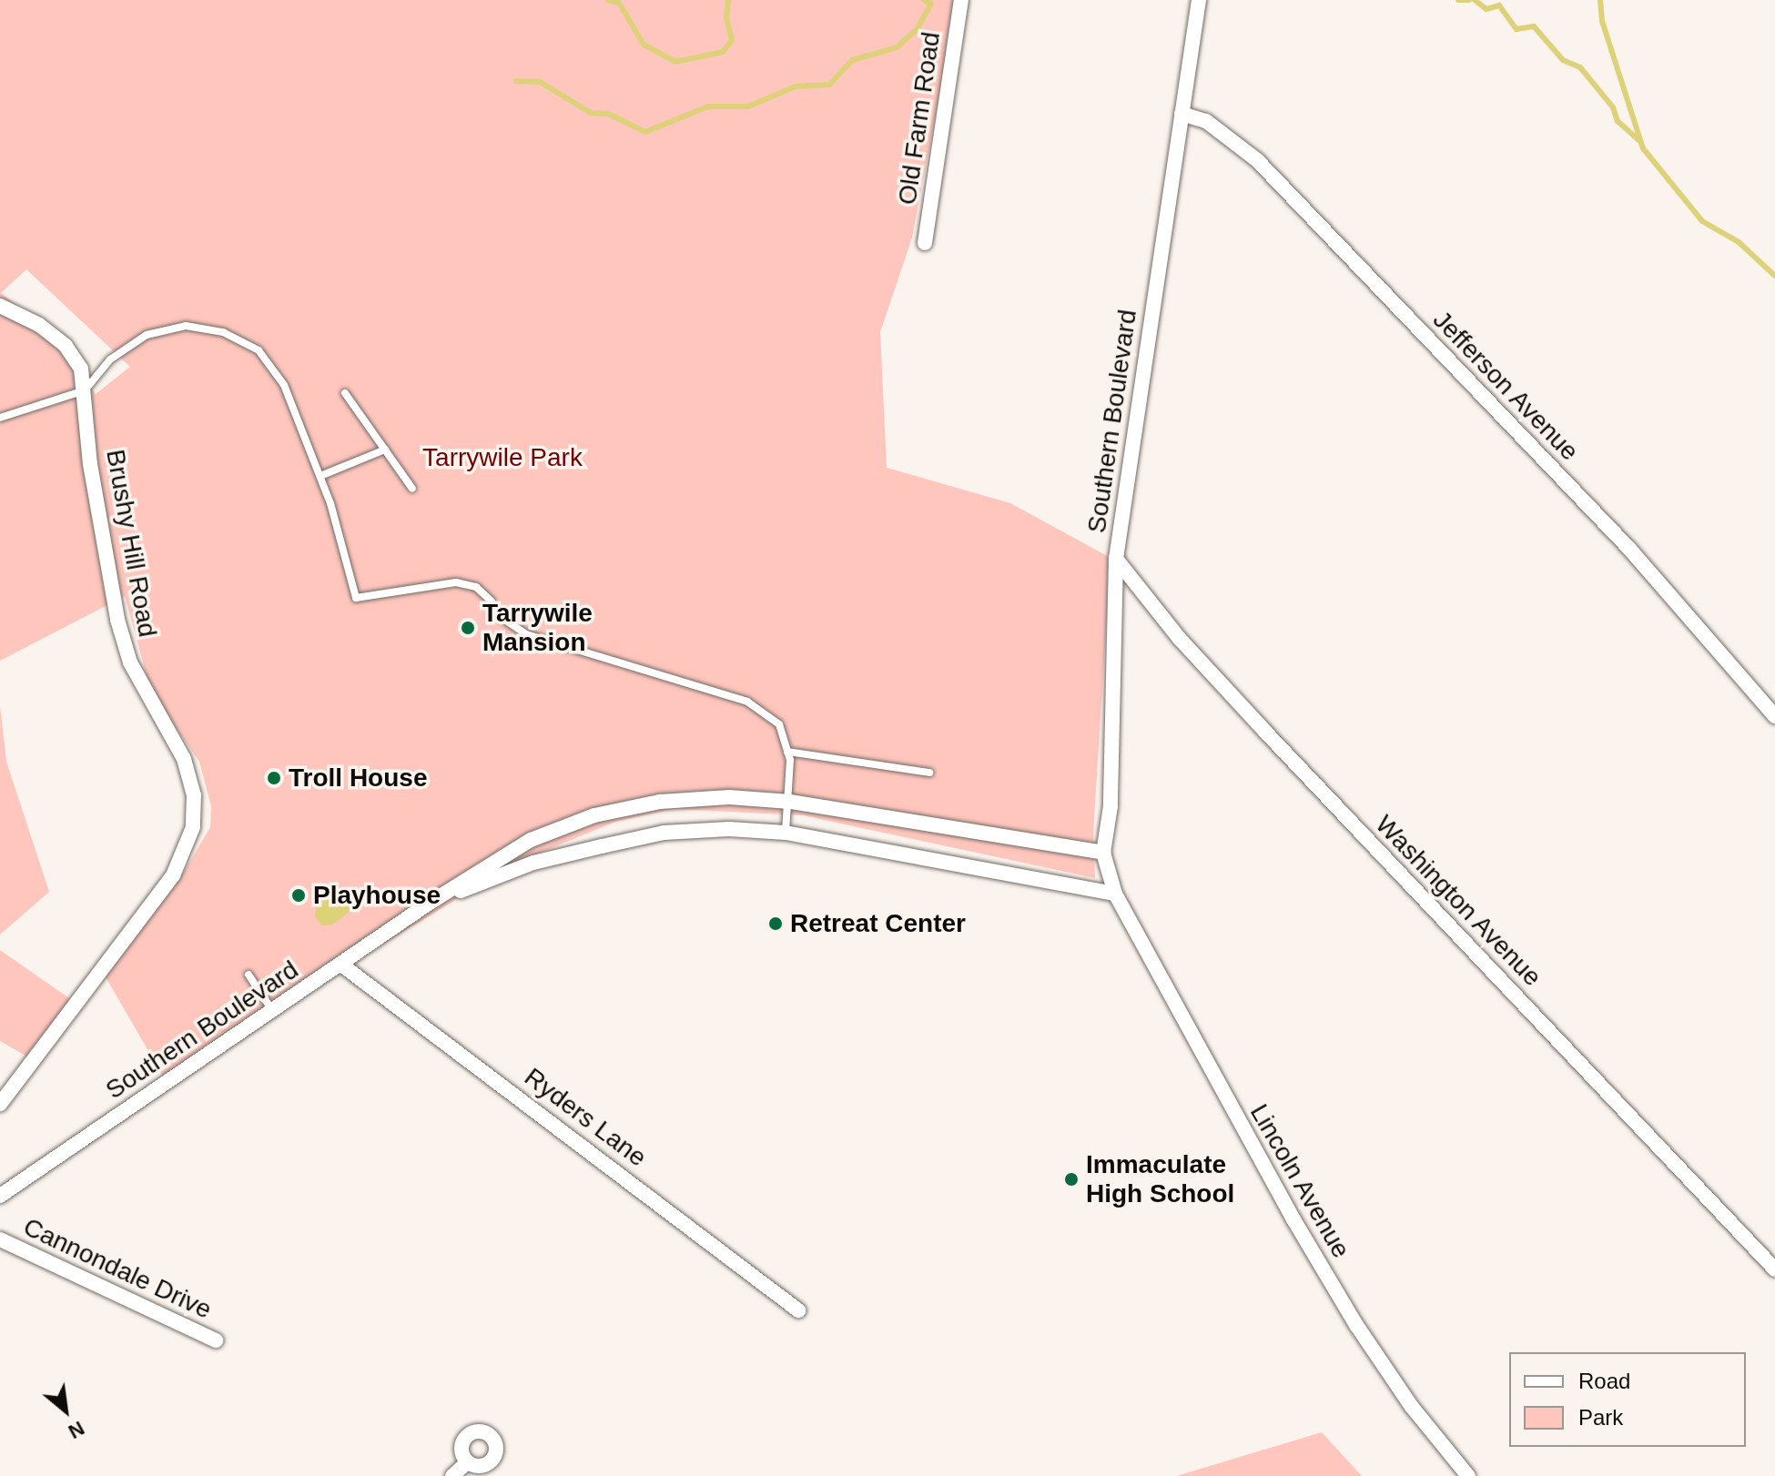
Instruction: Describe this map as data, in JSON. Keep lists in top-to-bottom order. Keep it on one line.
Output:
{"streets":{"street":["Old Farm Road","Jefferson Avenue","Southern Boulevard","Brushy Hill Road","Washington Avenue","Ryders Lane","Lincoln Avenue","Cannondale Drive"]},"crossings":[["Jefferson Avenue","Southern Boulevard"],["Southern Boulevard","Washington Avenue"],["Southern Boulevard","Ryders Lane"],["Southern Boulevard","Lincoln Avenue"]],"parks":["Tarrywile Park"],"places":["Tarrywile Mansion","Troll House","Playhouse","Retreat Center","Immaculate High School"],"legend":["Road","Park"],"north":"bottom right"}
